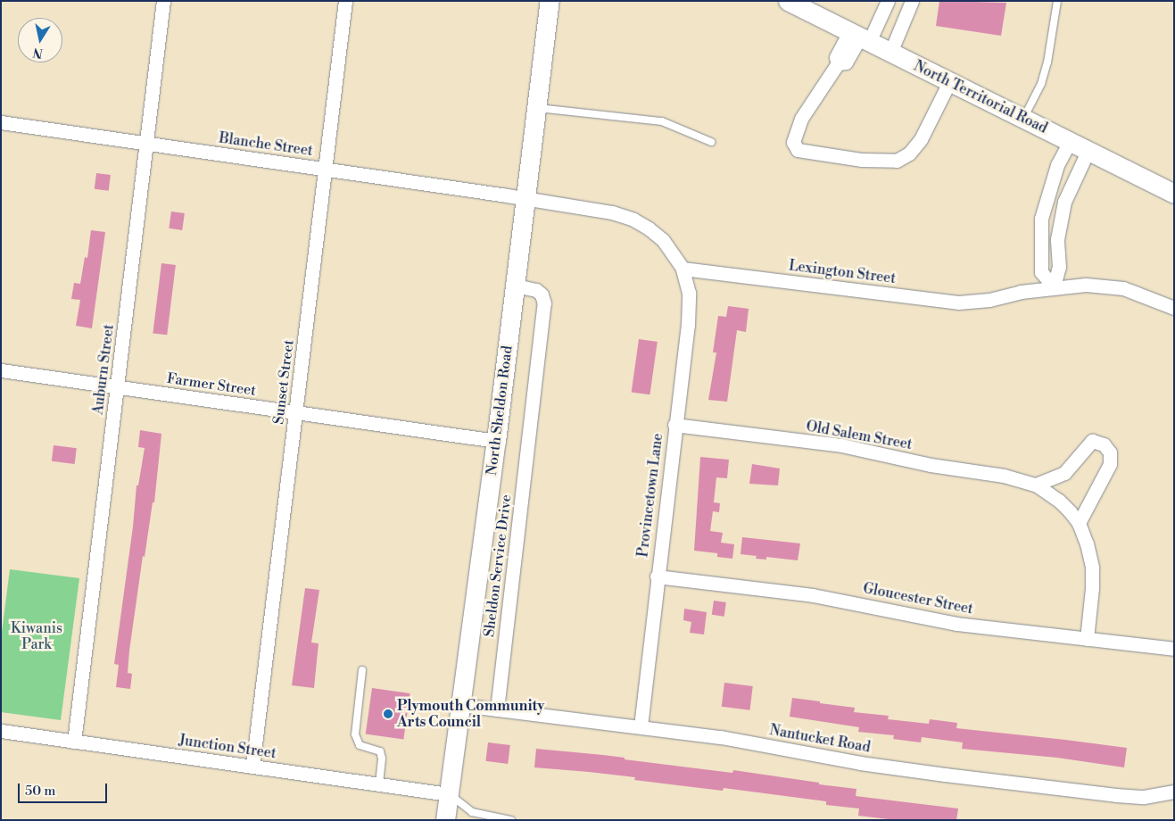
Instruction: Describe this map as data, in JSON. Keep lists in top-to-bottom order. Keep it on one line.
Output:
{"streets":{"main road":["North Territorial Road","North Sheldon Road"],"street":["Blanche Street","Lexington Street","Auburn Street","Sunset Street","Farmer Street","Old Salem Street","Provincetown Lane","Sheldon Service Drive","Gloucester Street","Nantucket Road","Junction Street"]},"crossings":[["Blanche Street","Auburn Street"],["Blanche Street","Sunset Street"],["Blanche Street","North Sheldon Road"],["Lexington Street","Provincetown Lane"],["Auburn Street","Farmer Street"],["Auburn Street","Junction Street"],["Sunset Street","Farmer Street"],["Sunset Street","Junction Street"],["Farmer Street","North Sheldon Road"],["North Sheldon Road","Sheldon Service Drive"],["North Sheldon Road","Nantucket Road"],["North Sheldon Road","Junction Street"],["Old Salem Street","Provincetown Lane"],["Old Salem Street","Gloucester Street"],["Provincetown Lane","Gloucester Street"],["Provincetown Lane","Nantucket Road"],["Sheldon Service Drive","Nantucket Road"]],"parks":["Kiwanis Park"],"places":["Plymouth Community Arts Council"],"scale_bar":"50 m","north":"bottom"}
